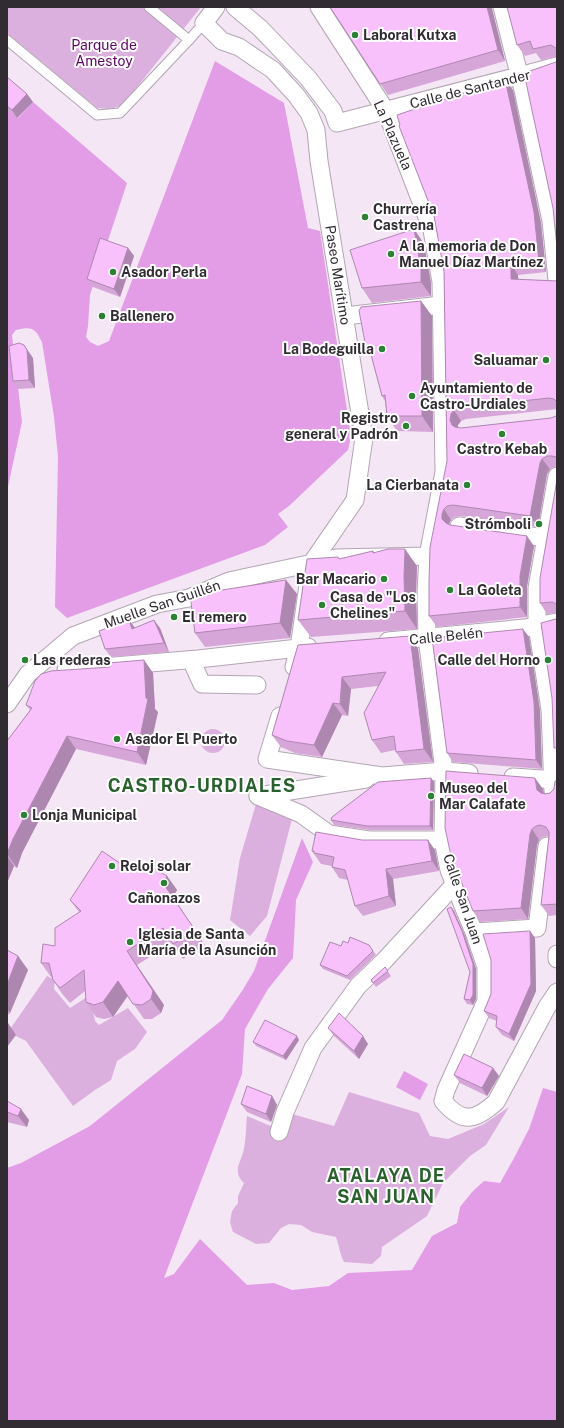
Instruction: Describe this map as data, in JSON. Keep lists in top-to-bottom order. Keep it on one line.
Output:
{"streets":{"street":["Calle de Santander","La Plazuela","Paseo Marítimo","Muelle San Guillén","Calle Belén","Calle San Juan"]},"crossings":[["Calle de Santander","La Plazuela"],["La Plazuela","Calle San Juan"],["Paseo Marítimo","Muelle San Guillén"],["Muelle San Guillén","Calle San Juan"],["Calle Belén","Calle San Juan"]],"districts":["CASTRO-URDIALES","ATALAYA DE SAN JUAN"],"parks":["Parque de Amestoy"],"places":["Laboral Kutxa","Churrería Castrena","A la memoria de Don Manuel Díaz Martínez","Asador Perla","Ballenero","La Bodeguilla","Saluamar","Ayuntamiento de Castro-Urdiales","Registro general y Padrón","Castro Kebab","La Cierbanata","Strómboli","Bar Macario","La Goleta","Casa de \"Los Chelines\"","El remero","Las rederas","Calle del Horno","Asador El Puerto","Museo del Mar Calafate","Lonja Municipal","Reloj solar","Cañonazos","Iglesia de Santa María de la Asunción"]}
